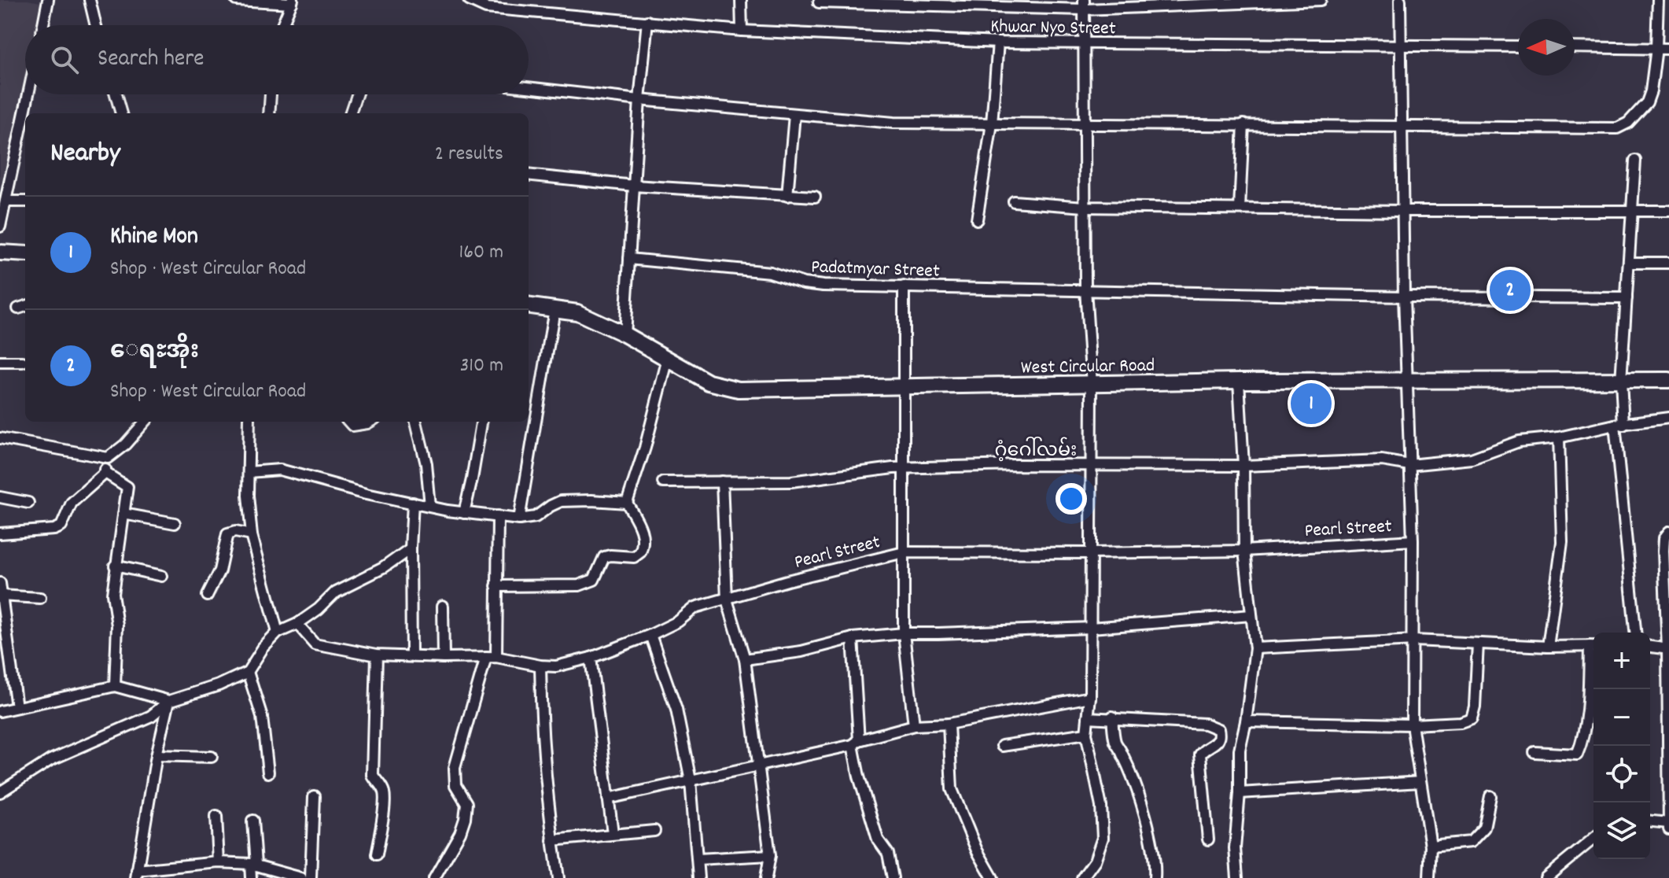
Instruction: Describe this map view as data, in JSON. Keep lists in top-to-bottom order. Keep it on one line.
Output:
{"streets":{"street":["Khwar Nyo Street","Padatmyar Street","West Circular Road","ဂံ့ဂေါ်လမ်း","Pearl Street"]},"north":"left","page":{"search":"Search here","heading":["Nearby","2 results"],"list":[{"mark":"1","name":"Khine Mon","note":"Shop · West Circular Road","value":"160 m"},{"mark":"2","name":"ေရႊအိုး","note":"Shop · West Circular Road","value":"310 m"}],"pins":["2","1"],"map_buttons":["+","−"]}}
